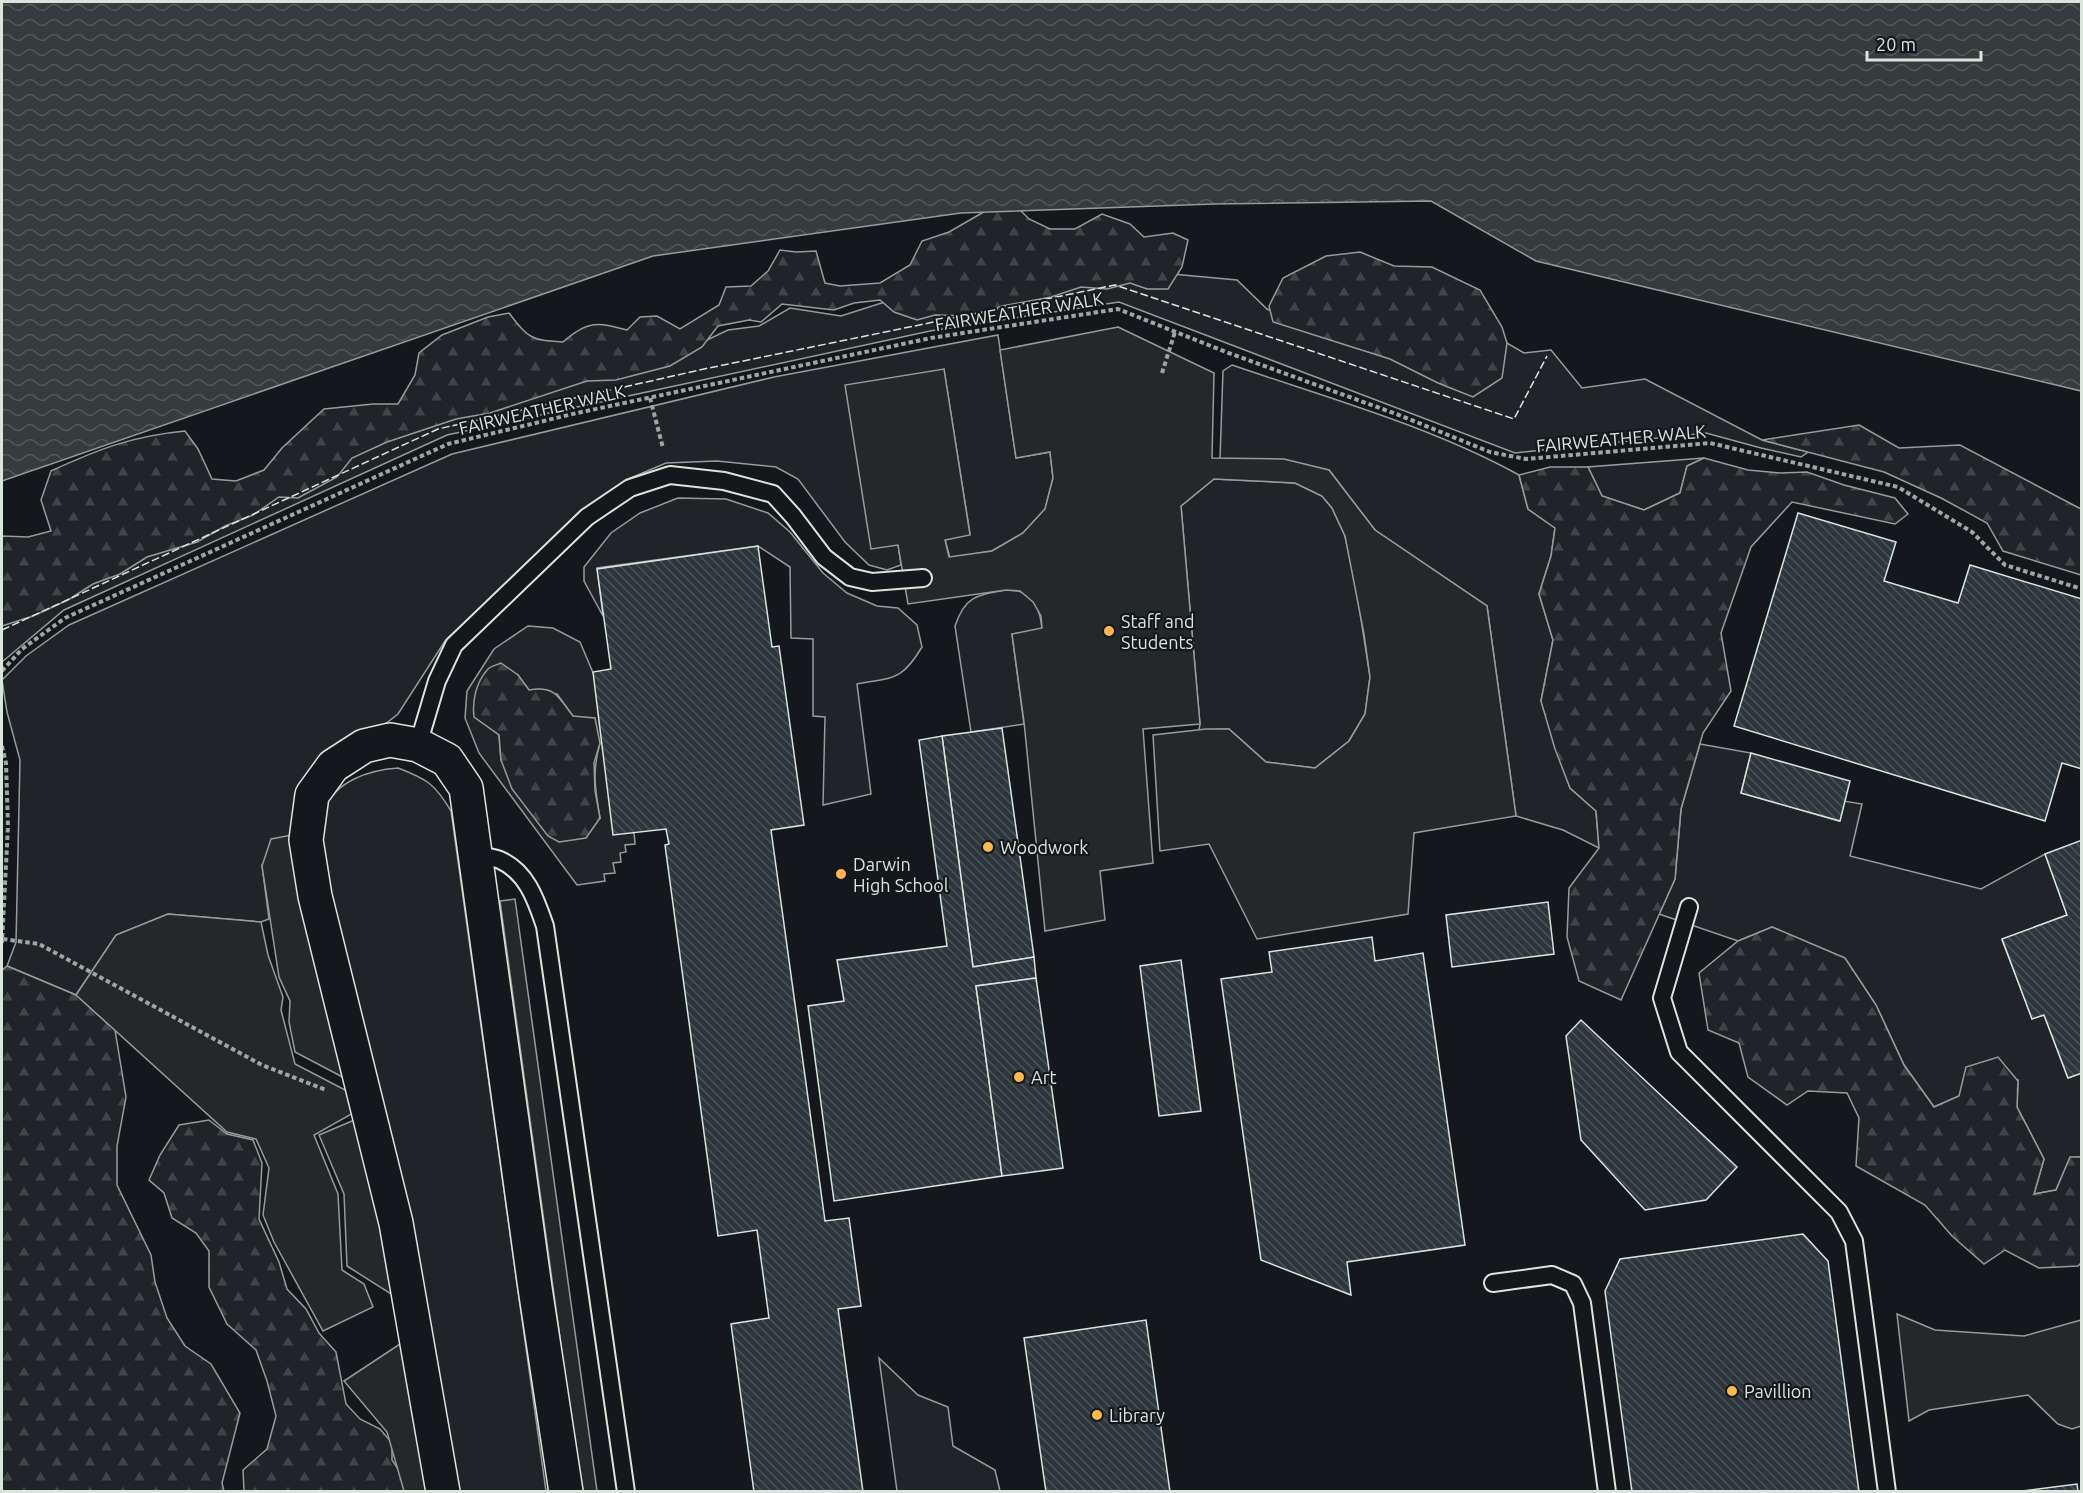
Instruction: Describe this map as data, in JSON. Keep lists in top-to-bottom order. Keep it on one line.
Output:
{"streets":{"path":["FAIRWEATHER WALK"]},"places":["Staff and Students","Woodwork","Darwin High School","Art","Pavillion","Library"],"scale_bar":"20 m"}
